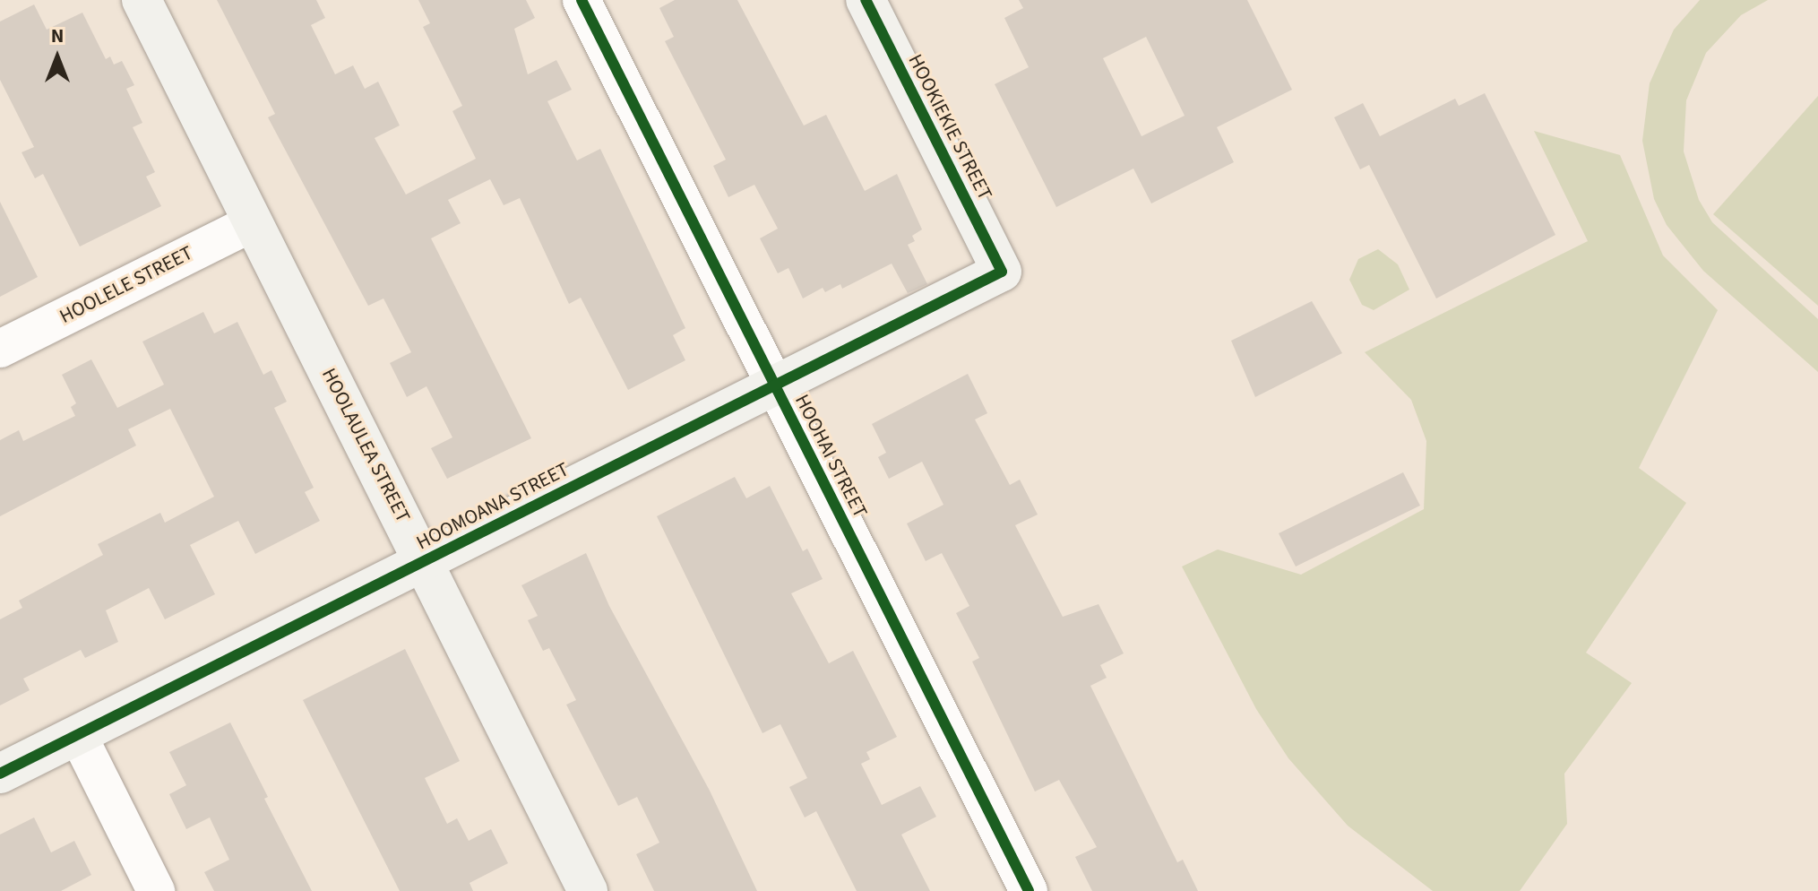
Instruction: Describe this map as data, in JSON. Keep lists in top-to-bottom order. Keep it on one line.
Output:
{"streets":{"street":["HOOKIEKIE STREET","HOOLELE STREET","HOOLAULEA STREET","HOOHAI STREET","HOOMOANA STREET"]},"crossings":[["HOOKIEKIE STREET","HOOMOANA STREET"],["HOOLELE STREET","HOOLAULEA STREET"],["HOOLAULEA STREET","HOOMOANA STREET"],["HOOHAI STREET","HOOMOANA STREET"]],"north":"top"}
